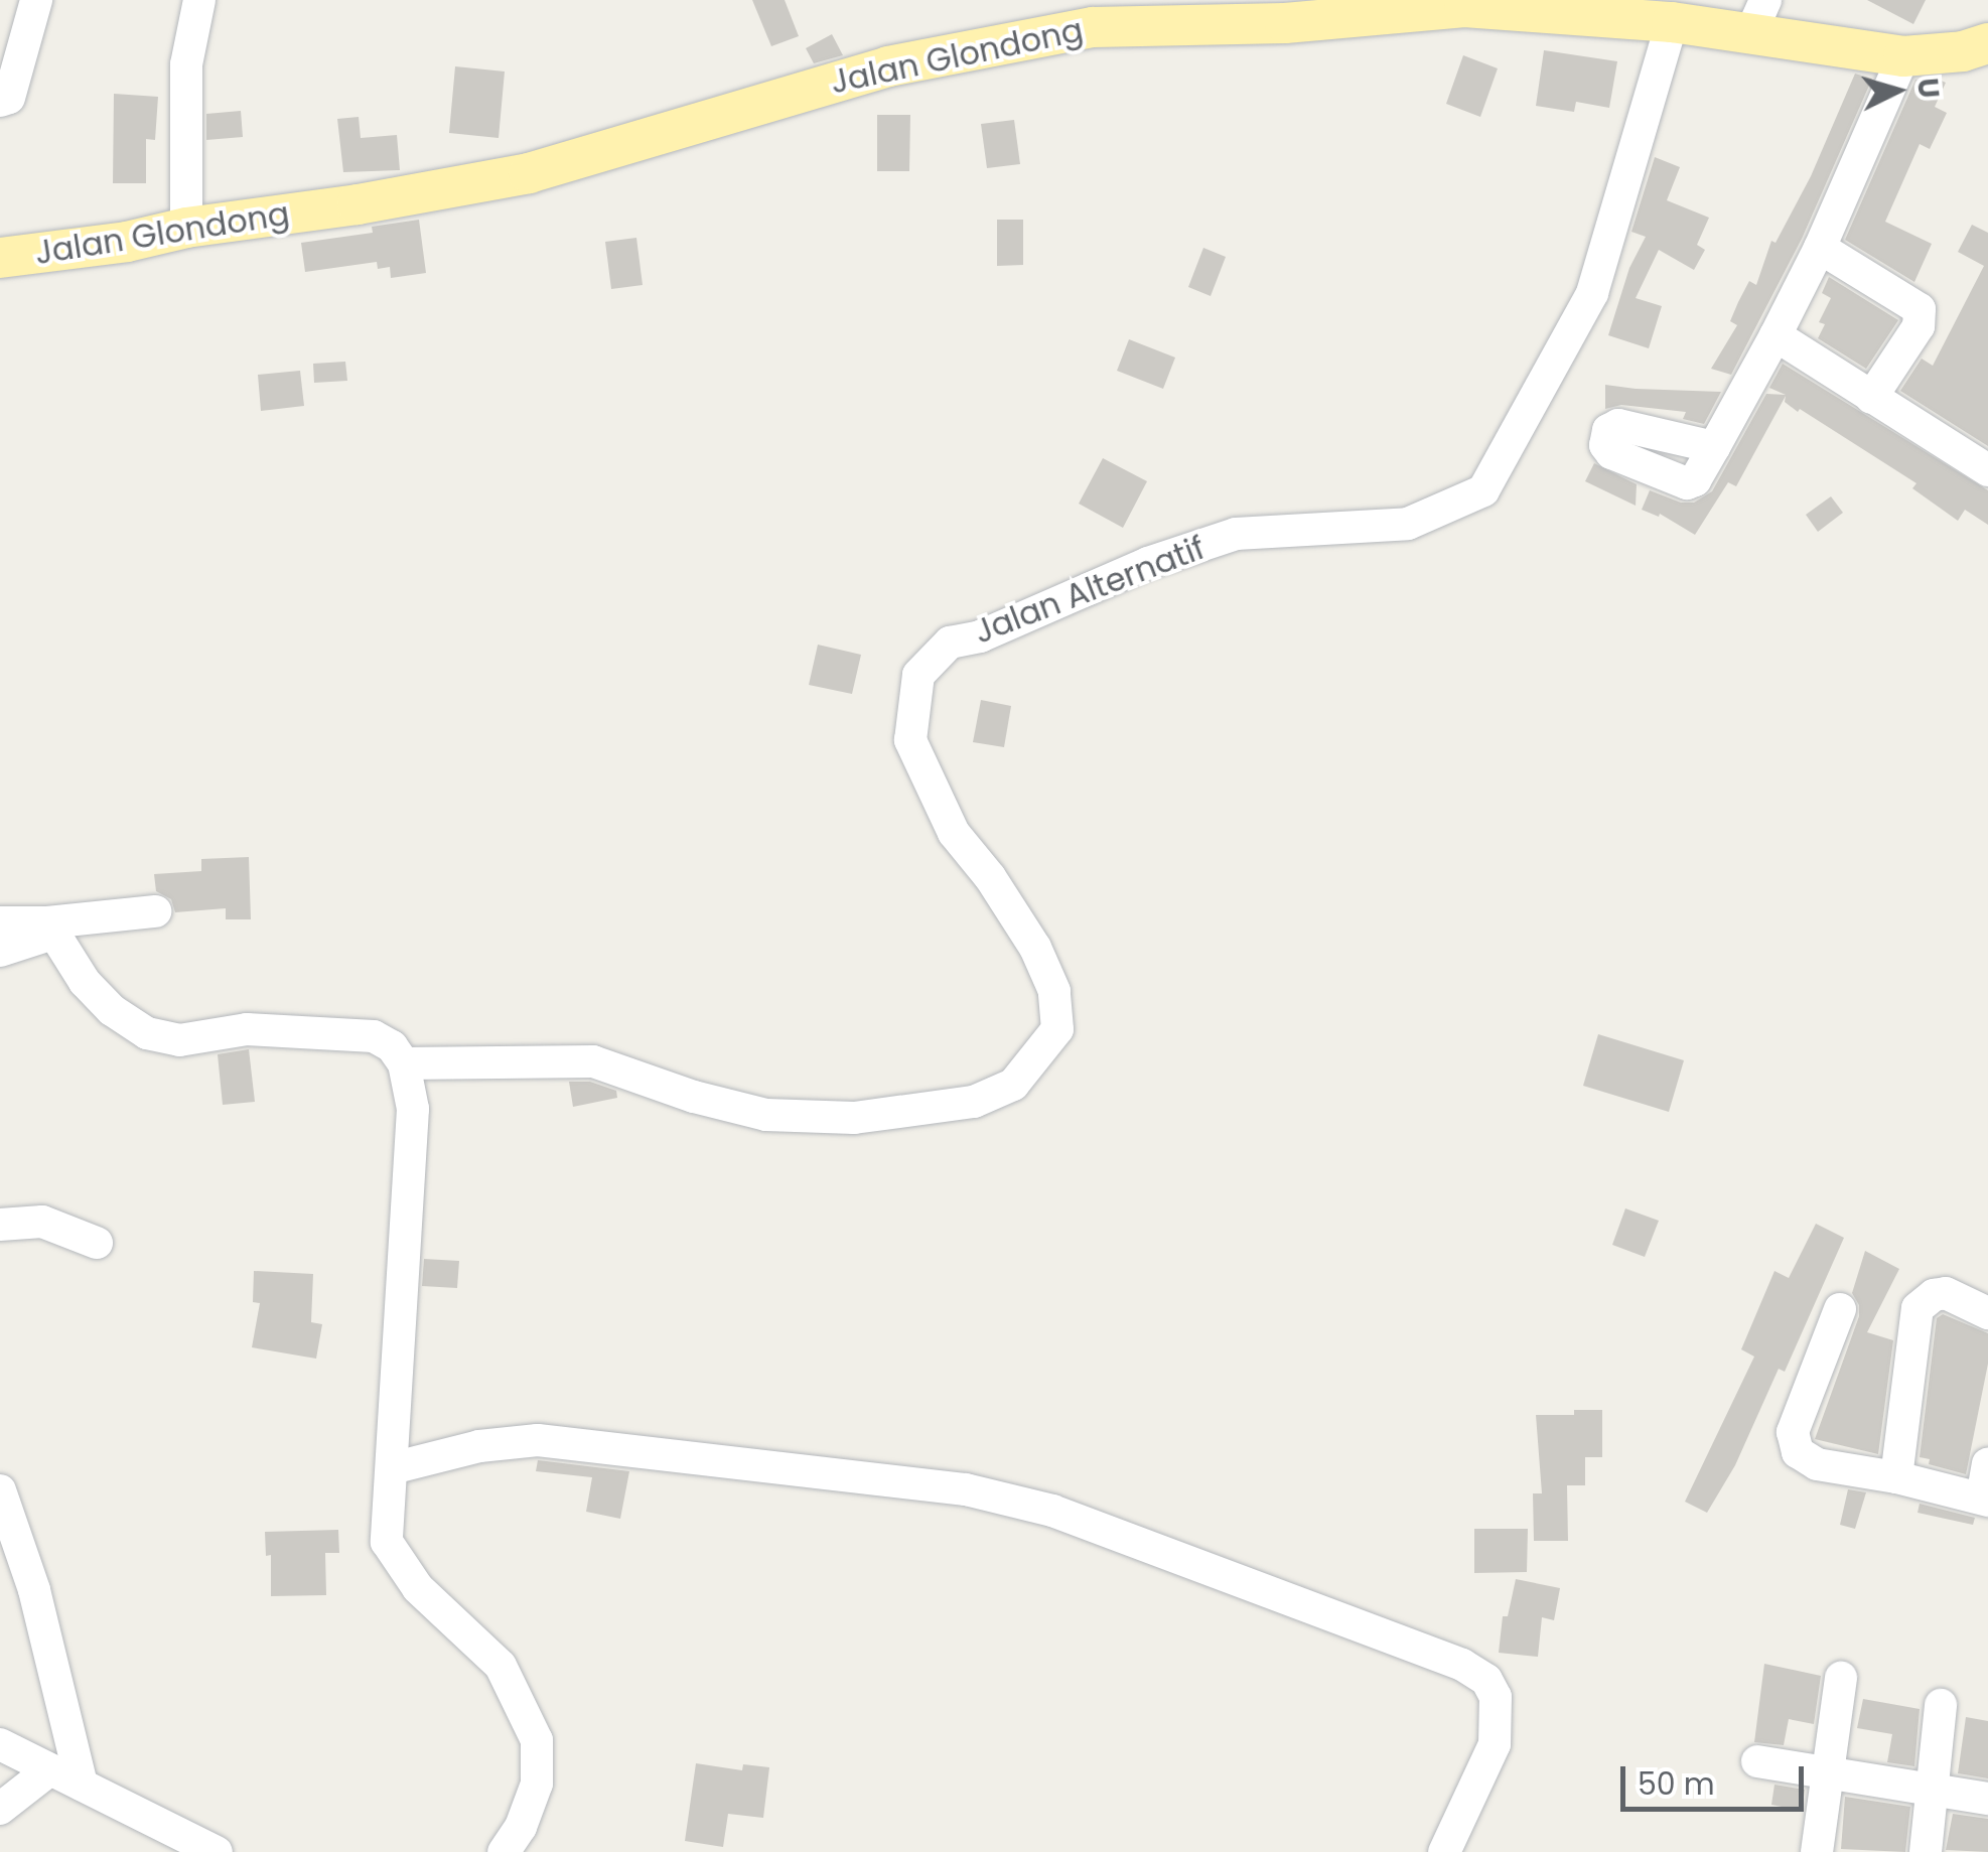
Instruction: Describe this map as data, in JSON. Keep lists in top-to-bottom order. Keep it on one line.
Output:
{"streets":{"main road":["Jalan Glondong"],"street":["Jalan Alternatif"]},"crossings":[["Jalan Glondong","Jalan Alternatif"]],"scale_bar":"50 m","north":"right"}
